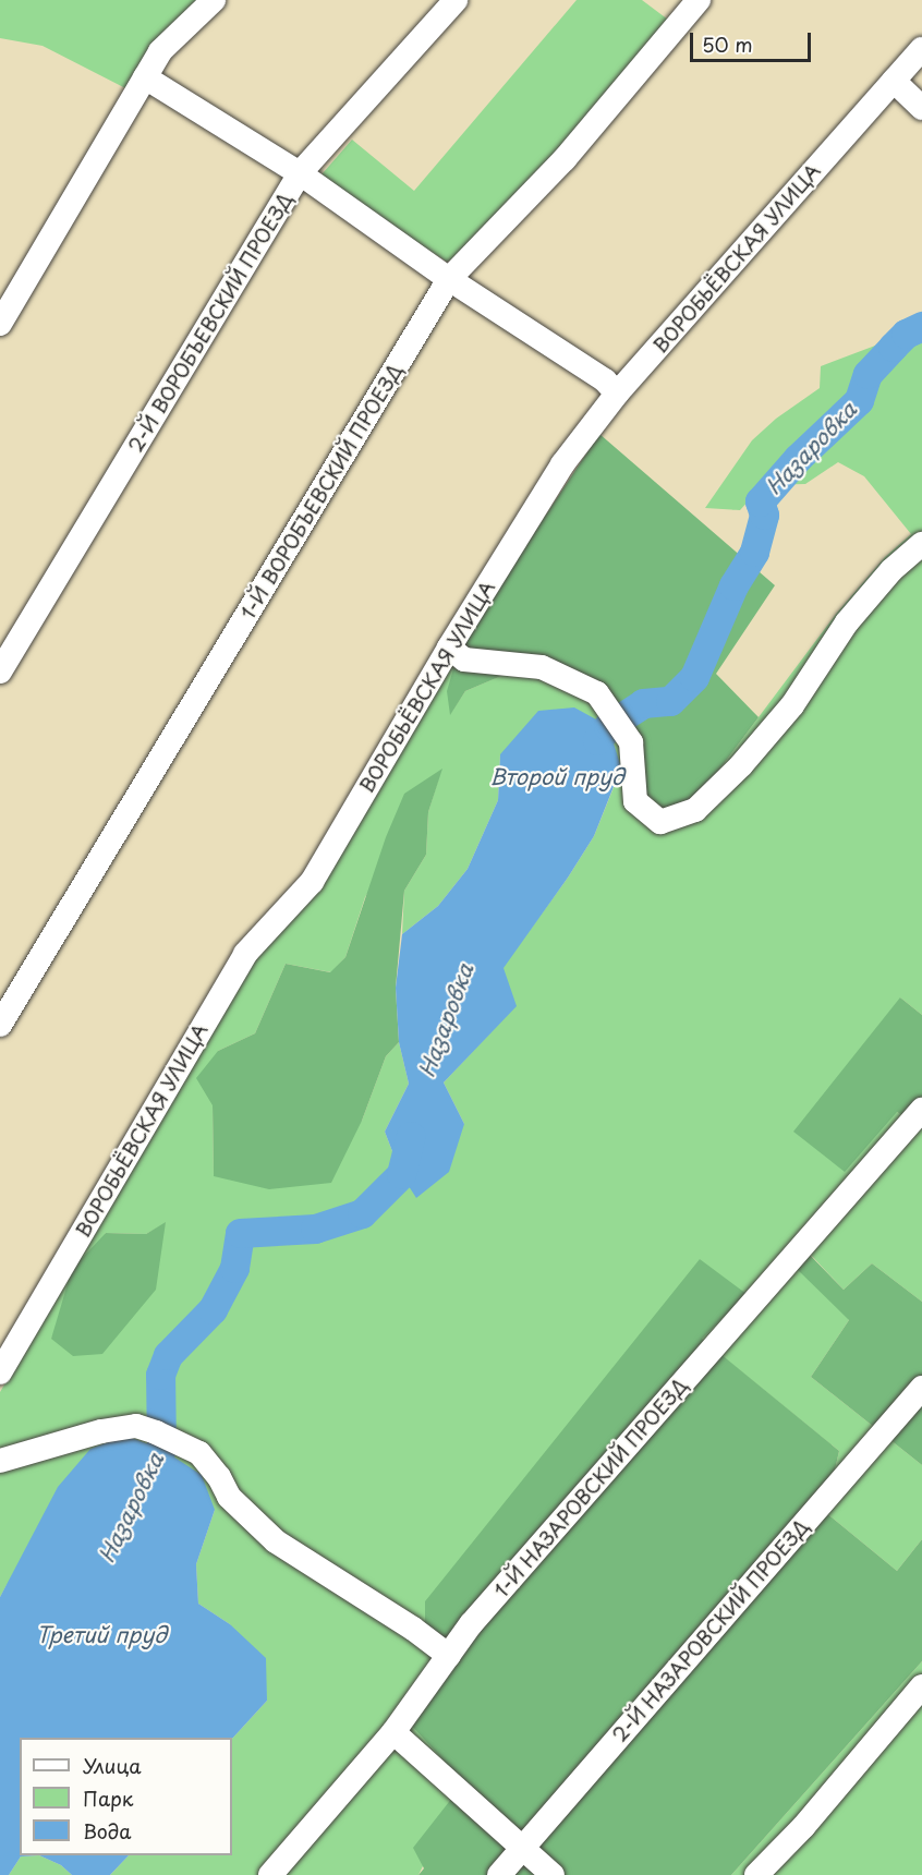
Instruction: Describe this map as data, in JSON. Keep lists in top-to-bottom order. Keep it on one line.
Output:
{"streets":{"street":["ВОРОБЬЁВСКАЯ УЛИЦА","2-Й ВОРОБЪЕВСКИЙ ПРОЕЗД","1-Й ВОРОБЪЕВСКИЙ ПРОЕЗД","1-Й НАЗАРОВСКИЙ ПРОЕЗД","2-Й НАЗАРОВСКИЙ ПРОЕЗД"]},"water":["Назаровка","Второй пруд","Третий пруд"],"legend":["Улица","Парк","Вода"],"scale_bar":"50 m"}
